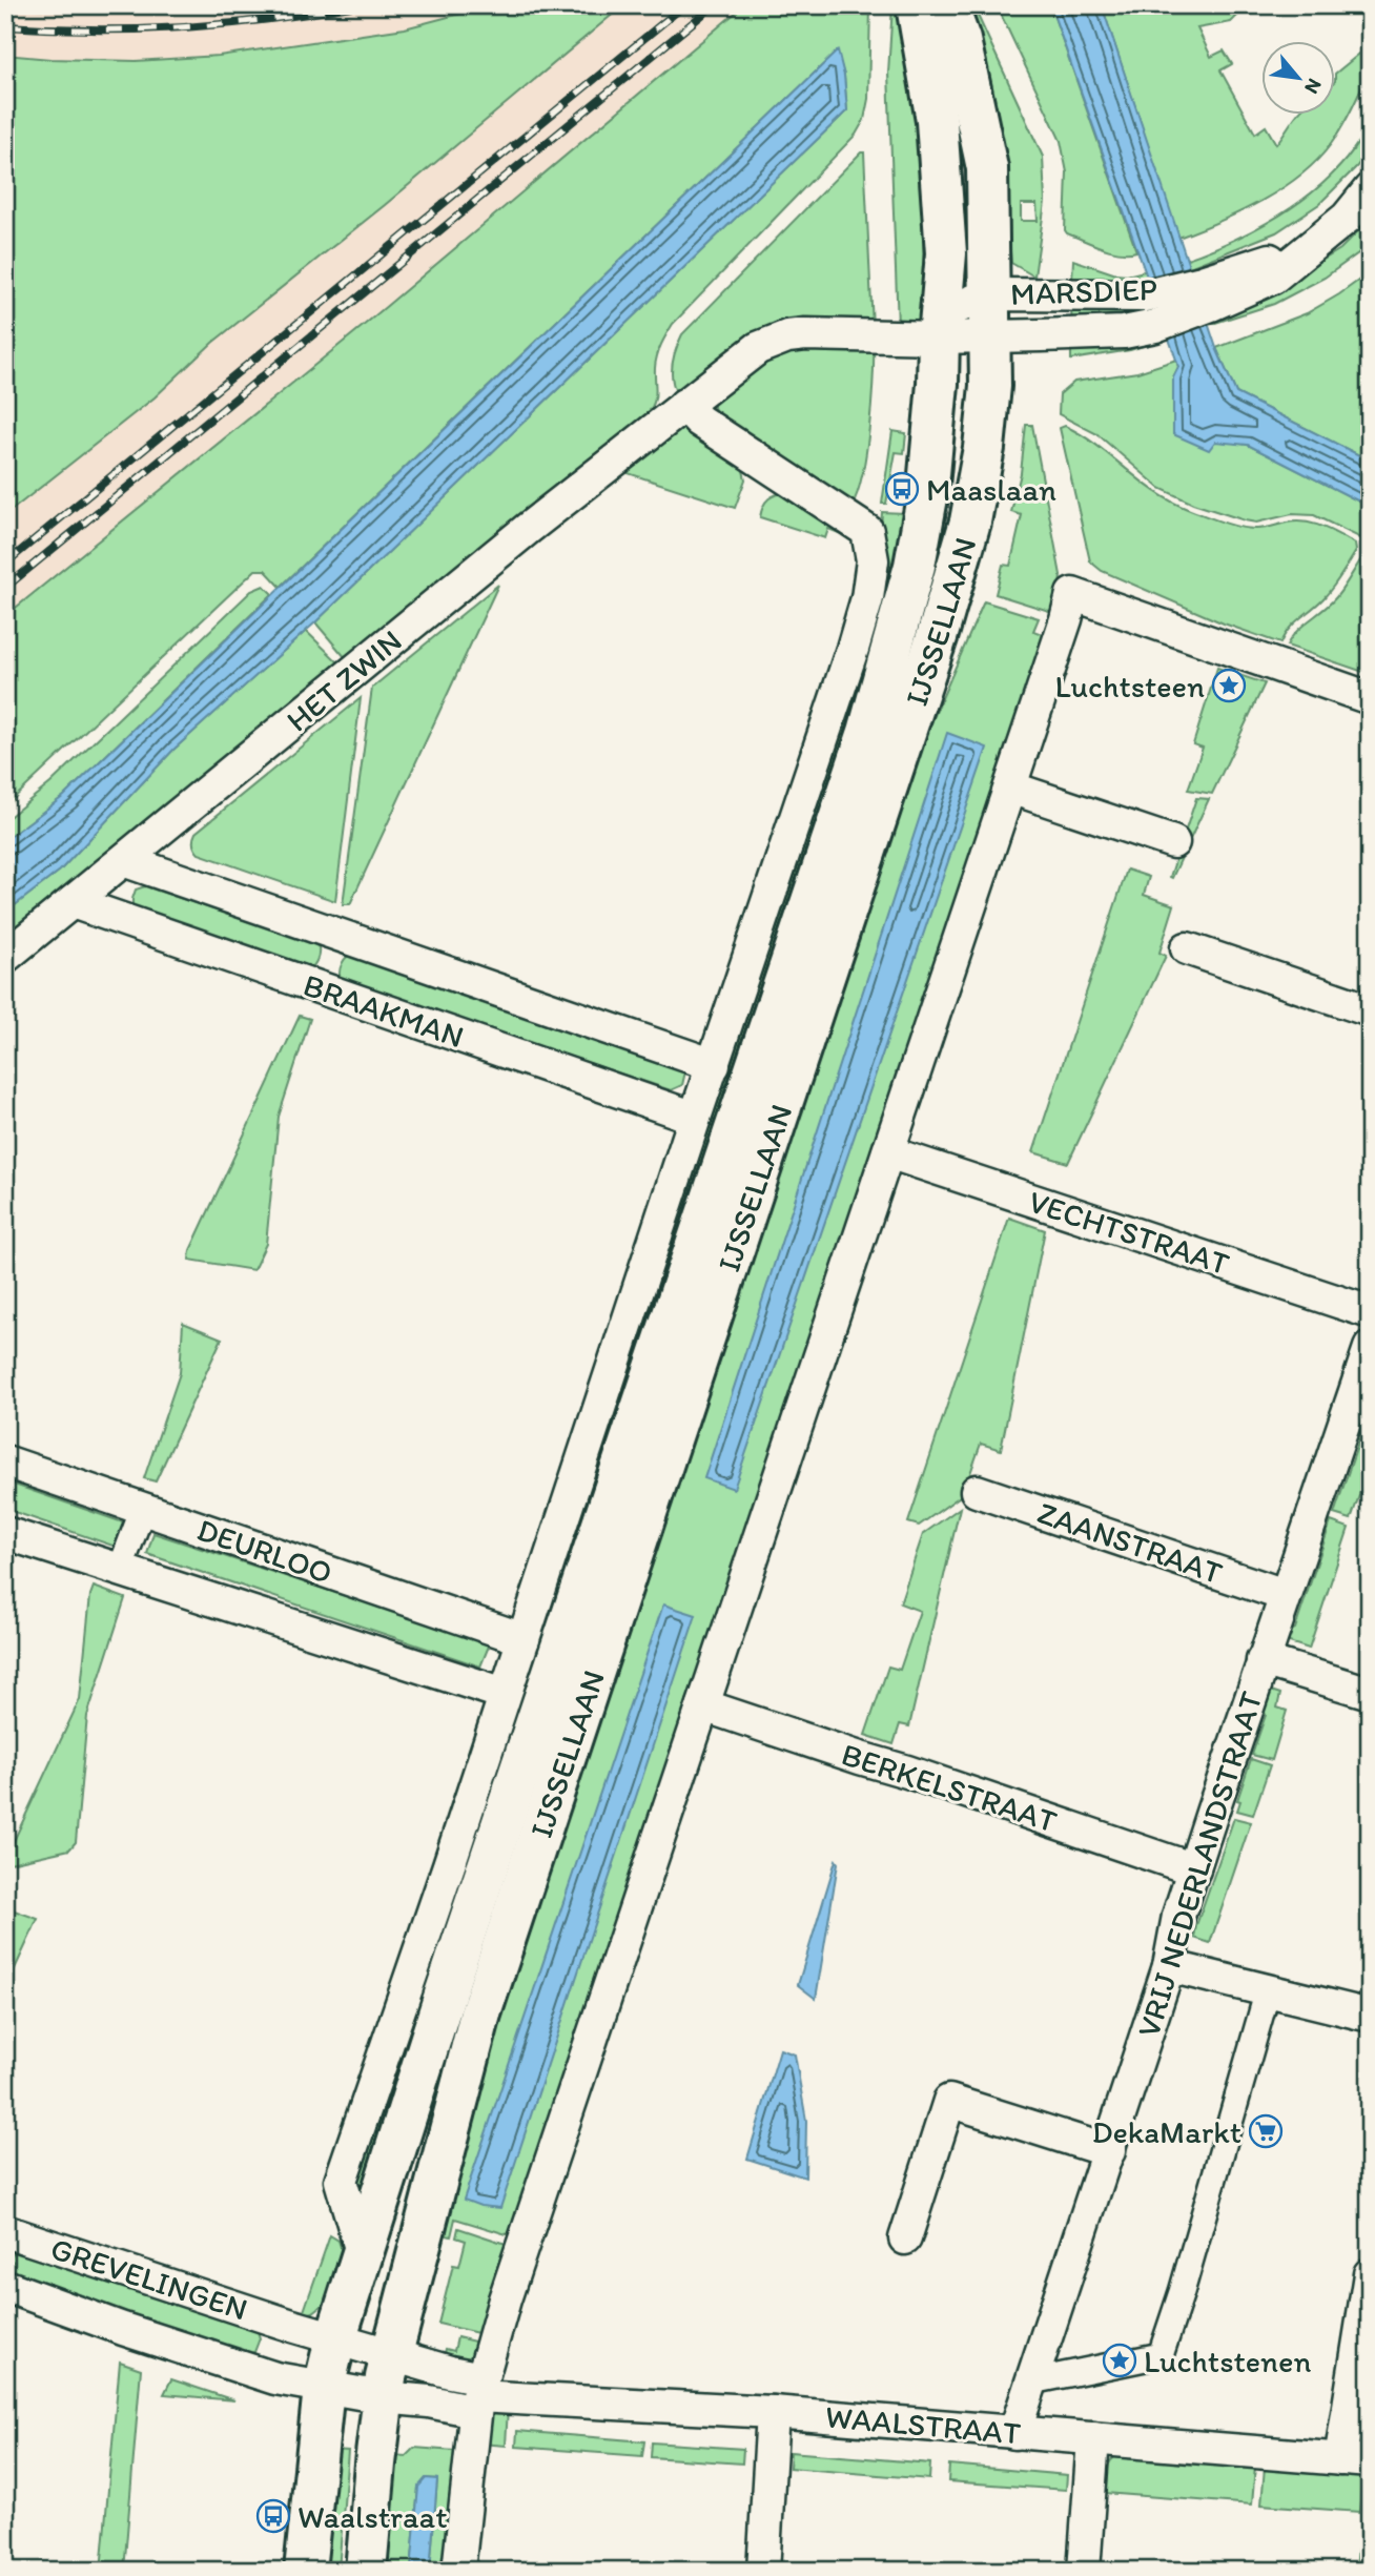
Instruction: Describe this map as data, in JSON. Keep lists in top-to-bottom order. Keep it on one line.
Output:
{"streets":{"main road":["IJSSELLAAN"],"street":["MARSDIEP","HET ZWIN","BRAAKMAN","VECHTSTRAAT","ZAANSTRAAT","DEURLOO","BERKELSTRAAT","VRIJ NEDERLANDSTRAAT","GREVELINGEN","WAALSTRAAT"]},"crossings":[["MARSDIEP","IJSSELLAAN"],["MARSDIEP","HET ZWIN"],["IJSSELLAAN","HET ZWIN"],["IJSSELLAAN","GREVELINGEN"],["HET ZWIN","BRAAKMAN"],["ZAANSTRAAT","VRIJ NEDERLANDSTRAAT"],["BERKELSTRAAT","VRIJ NEDERLANDSTRAAT"],["VRIJ NEDERLANDSTRAAT","WAALSTRAAT"]],"places":{"bus stop":["Maaslaan","Waalstraat"],"place":["Luchtsteen","Luchtstenen"],"supermarket":["DekaMarkt"]},"north":"bottom right"}
